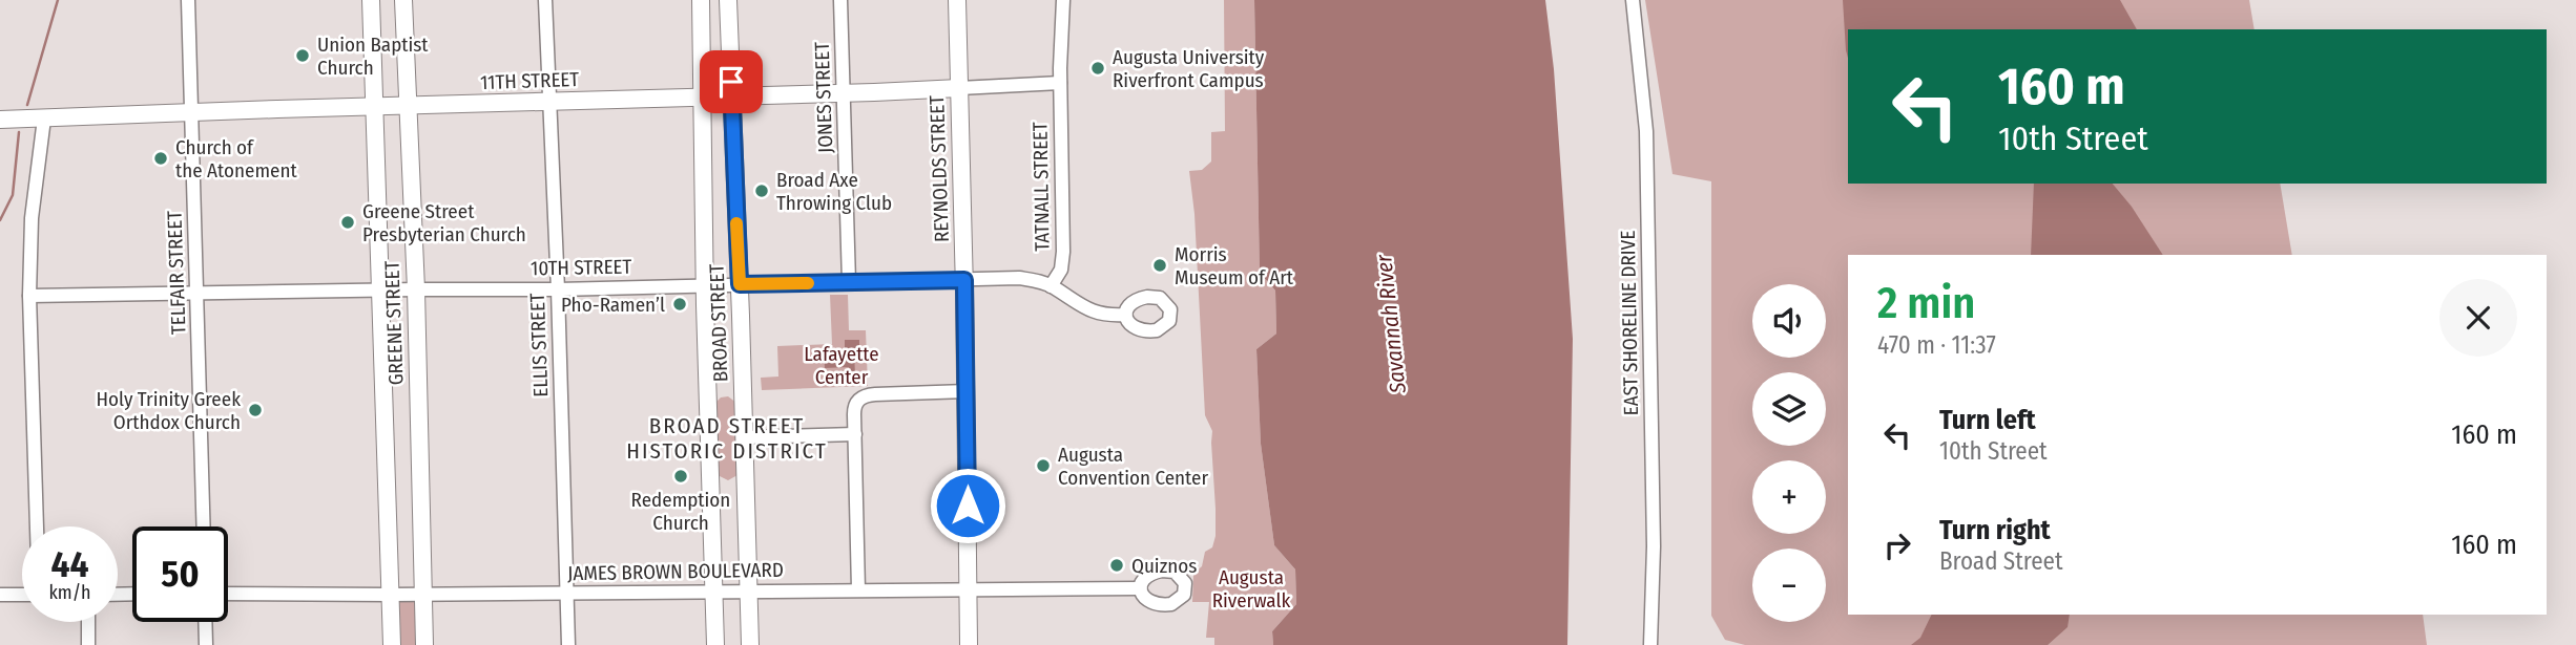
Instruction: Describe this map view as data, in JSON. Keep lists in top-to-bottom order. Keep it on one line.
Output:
{"streets":{"main road":["11TH STREET","REYNOLDS STREET","GREENE STREET","BROAD STREET"],"street":["JONES STREET","TATNALL STREET","10TH STREET","TELFAIR STREET","EAST SHORELINE DRIVE","ELLIS STREET","JAMES BROWN BOULEVARD"]},"crossings":[["11TH STREET","JONES STREET"],["11TH STREET","REYNOLDS STREET"],["11TH STREET","TATNALL STREET"],["11TH STREET","TELFAIR STREET"],["11TH STREET","GREENE STREET"],["11TH STREET","BROAD STREET"],["11TH STREET","ELLIS STREET"],["JONES STREET","10TH STREET"],["REYNOLDS STREET","10TH STREET"],["REYNOLDS STREET","JAMES BROWN BOULEVARD"],["TATNALL STREET","10TH STREET"],["10TH STREET","TELFAIR STREET"],["10TH STREET","GREENE STREET"],["10TH STREET","BROAD STREET"],["10TH STREET","ELLIS STREET"],["GREENE STREET","JAMES BROWN BOULEVARD"],["BROAD STREET","JAMES BROWN BOULEVARD"],["ELLIS STREET","JAMES BROWN BOULEVARD"]],"districts":["BROAD STREET HISTORIC DISTRICT"],"water":["Savannah River"],"parks":["Lafayette Center","Augusta Riverwalk"],"places":["Union Baptist Church","Augusta University Riverfront Campus","Church of the Atonement","Broad Axe Throwing Club","Greene Street Presbyterian Church","Morris Museum of Art","Pho-Ramen’l","Holy Trinity Greek Orthdox Church","Augusta Convention Center","Redemption Church","Quiznos"],"page":{"turn":["160 m","10th Street"],"heading":["2 min","470 m · 11:37"],"map_buttons":["+","−"],"list":[{"name":"Turn left","note":"10th Street","value":"160 m"},{"name":"Turn right","note":"Broad Street","value":"160 m"}],"speed":"44 km/h","limit":"50"}}
